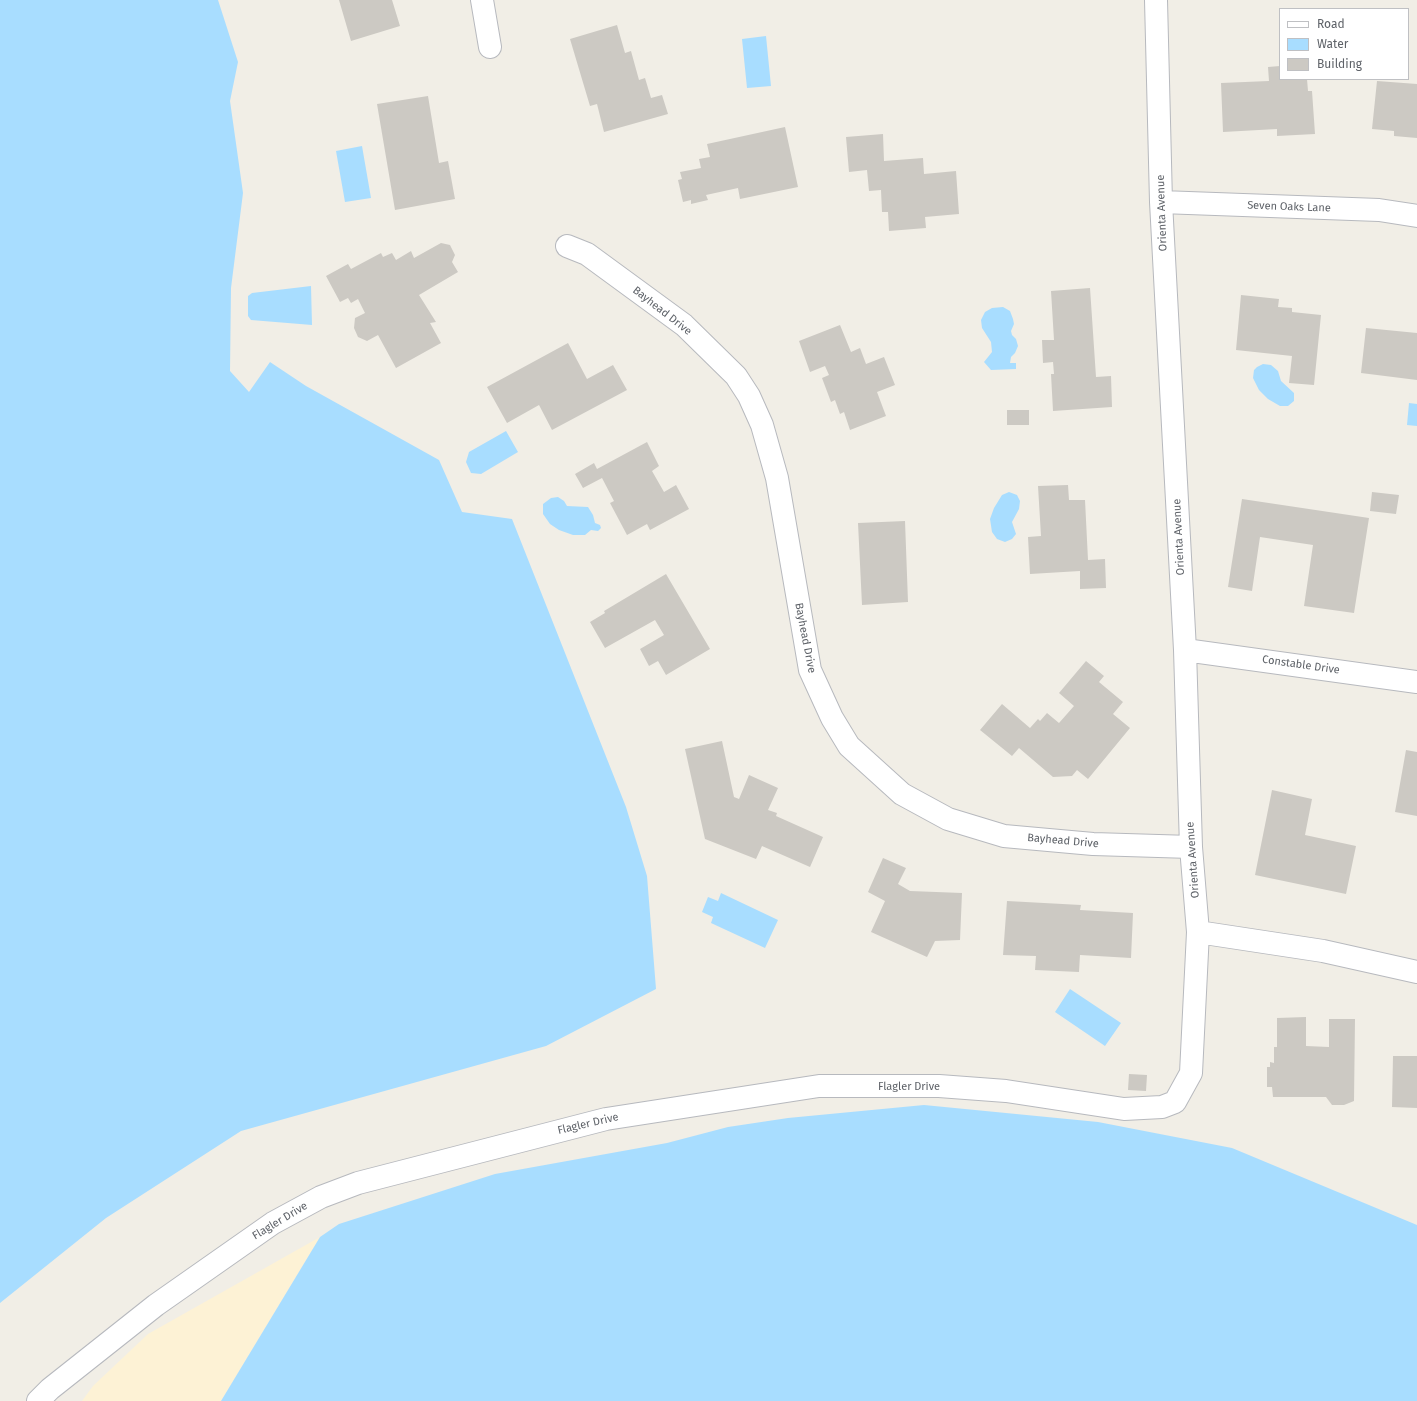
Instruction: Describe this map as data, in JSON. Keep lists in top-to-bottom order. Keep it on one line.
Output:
{"streets":{"street":["Seven Oaks Lane","Orienta Avenue","Bayhead Drive","Constable Drive","Flagler Drive"]},"crossings":[["Seven Oaks Lane","Orienta Avenue"],["Orienta Avenue","Bayhead Drive"],["Orienta Avenue","Constable Drive"],["Orienta Avenue","Flagler Drive"]],"legend":["Road","Water","Building"]}
